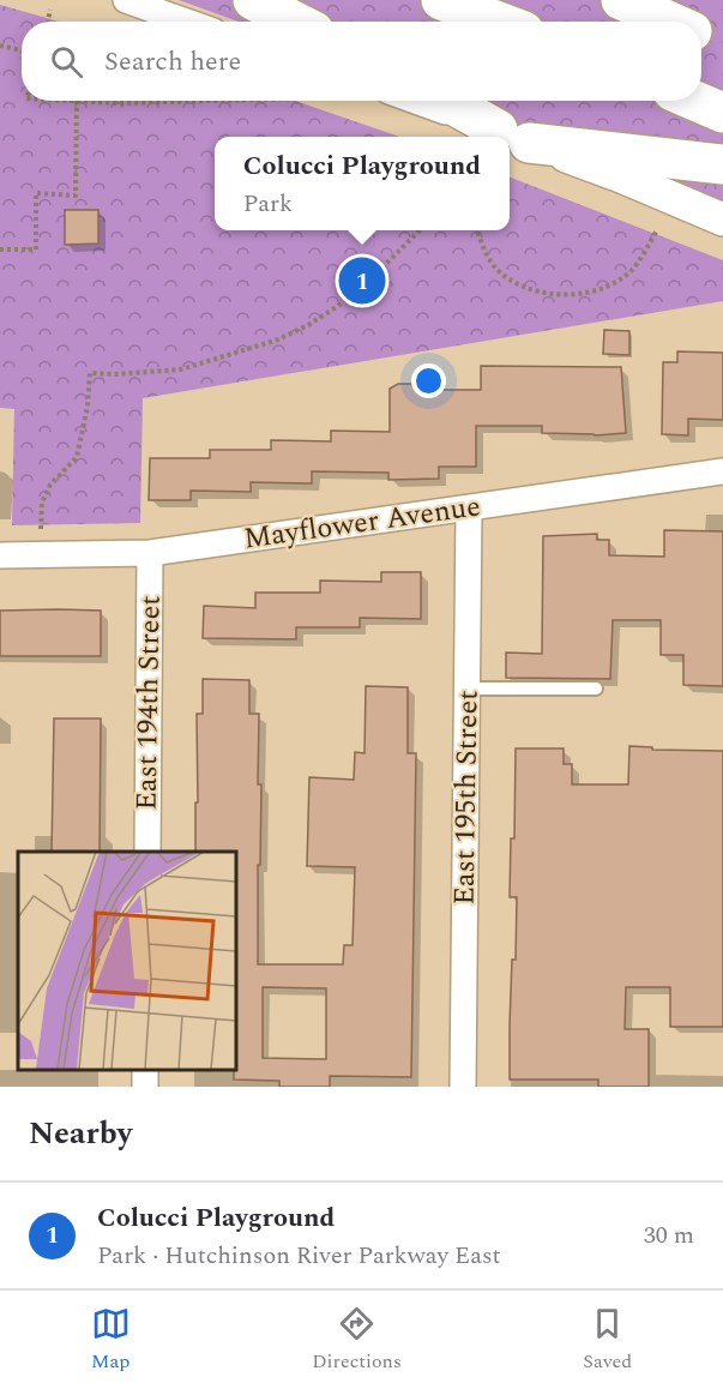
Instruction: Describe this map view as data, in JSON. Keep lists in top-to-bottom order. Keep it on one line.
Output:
{"streets":{"street":["Mayflower Avenue","East 194th Street","East 195th Street"]},"crossings":[["Mayflower Avenue","East 194th Street"],["Mayflower Avenue","East 195th Street"]],"page":{"search":"Search here","popup":["Colucci Playground","Park"],"pins":"1","heading":"Nearby","list":[{"mark":"1","name":"Colucci Playground","note":"Park · Hutchinson River Parkway East","value":"30 m"}],"nav":["Map","Directions","Saved"]}}
